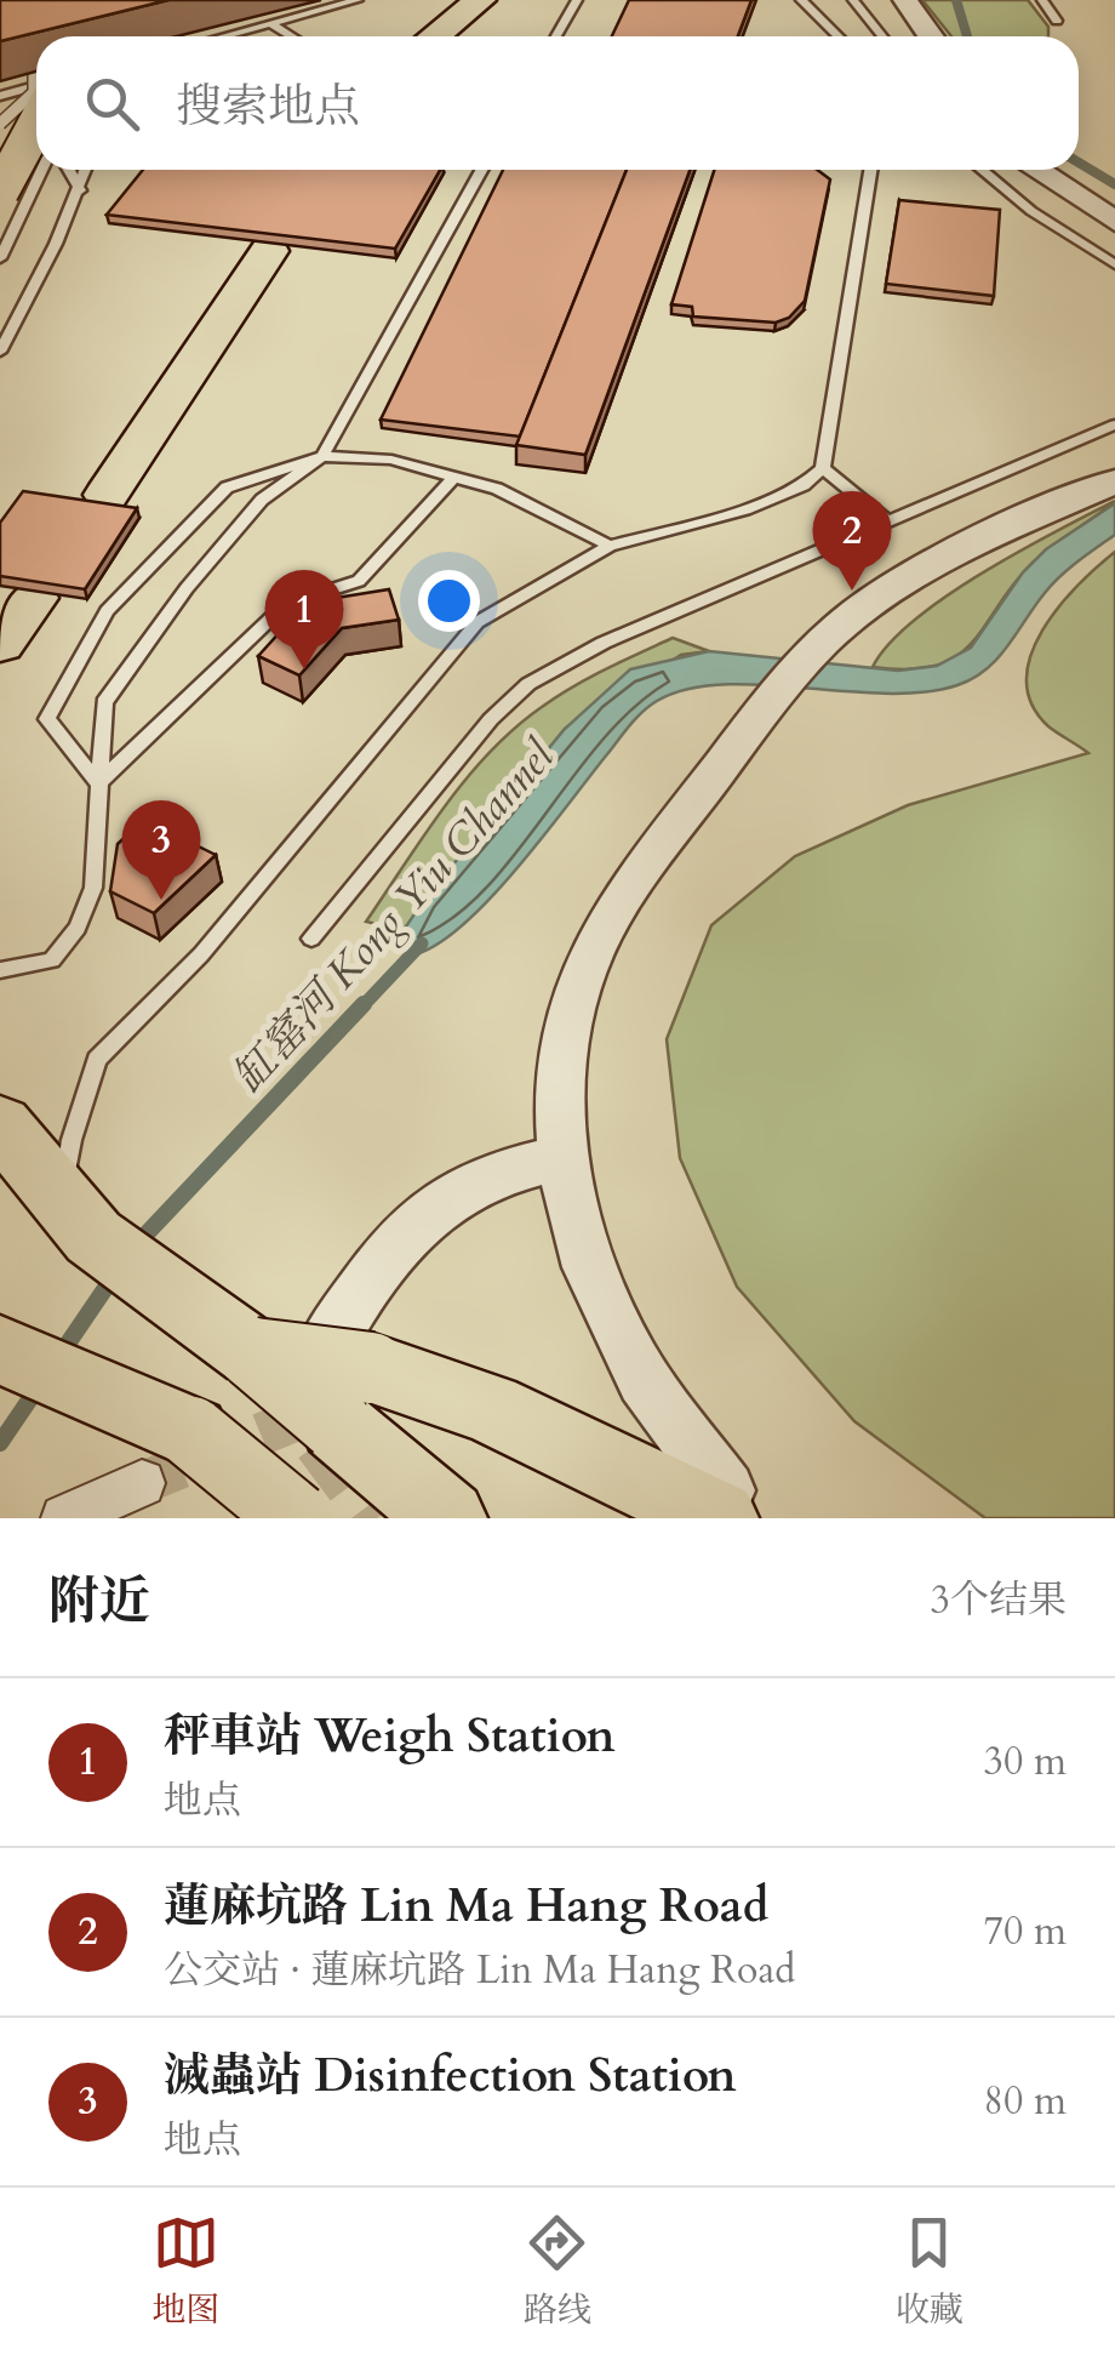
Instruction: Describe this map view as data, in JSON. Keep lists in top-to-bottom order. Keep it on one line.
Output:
{"water":["缸窰河 Kong Yiu Channel"],"page":{"search":"搜索地点","pins":["2","1","3"],"heading":["附近","3个结果"],"list":[{"mark":"1","name":"秤車站 Weigh Station","note":"地点","value":"30 m"},{"mark":"2","name":"蓮麻坑路 Lin Ma Hang Road","note":"公交站 · 蓮麻坑路 Lin Ma Hang Road","value":"70 m"},{"mark":"3","name":"滅蟲站 Disinfection Station","note":"地点","value":"80 m"}],"nav":["地图","路线","收藏"]}}
